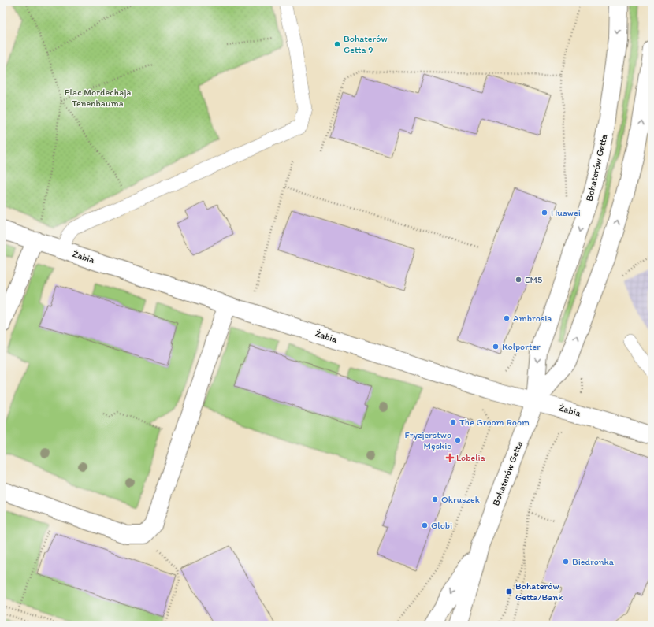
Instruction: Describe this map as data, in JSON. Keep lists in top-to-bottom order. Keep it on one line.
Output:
{"streets":{"street":["Bohaterów Getta","Żabia"]},"crossings":[["Bohaterów Getta","Żabia"]],"parks":["Plac Mordechaja Tenenbauma"],"places":{"other":["Bohaterów Getta 9","Huawei","EM5","Ambrosia","Kolporter","The Groom Room","Fryzjerstwo Męskie","Okruszek","Globi","Biedronka"],"health":["Lobelia"],"transit":["Bohaterów Getta/Bank"]}}
